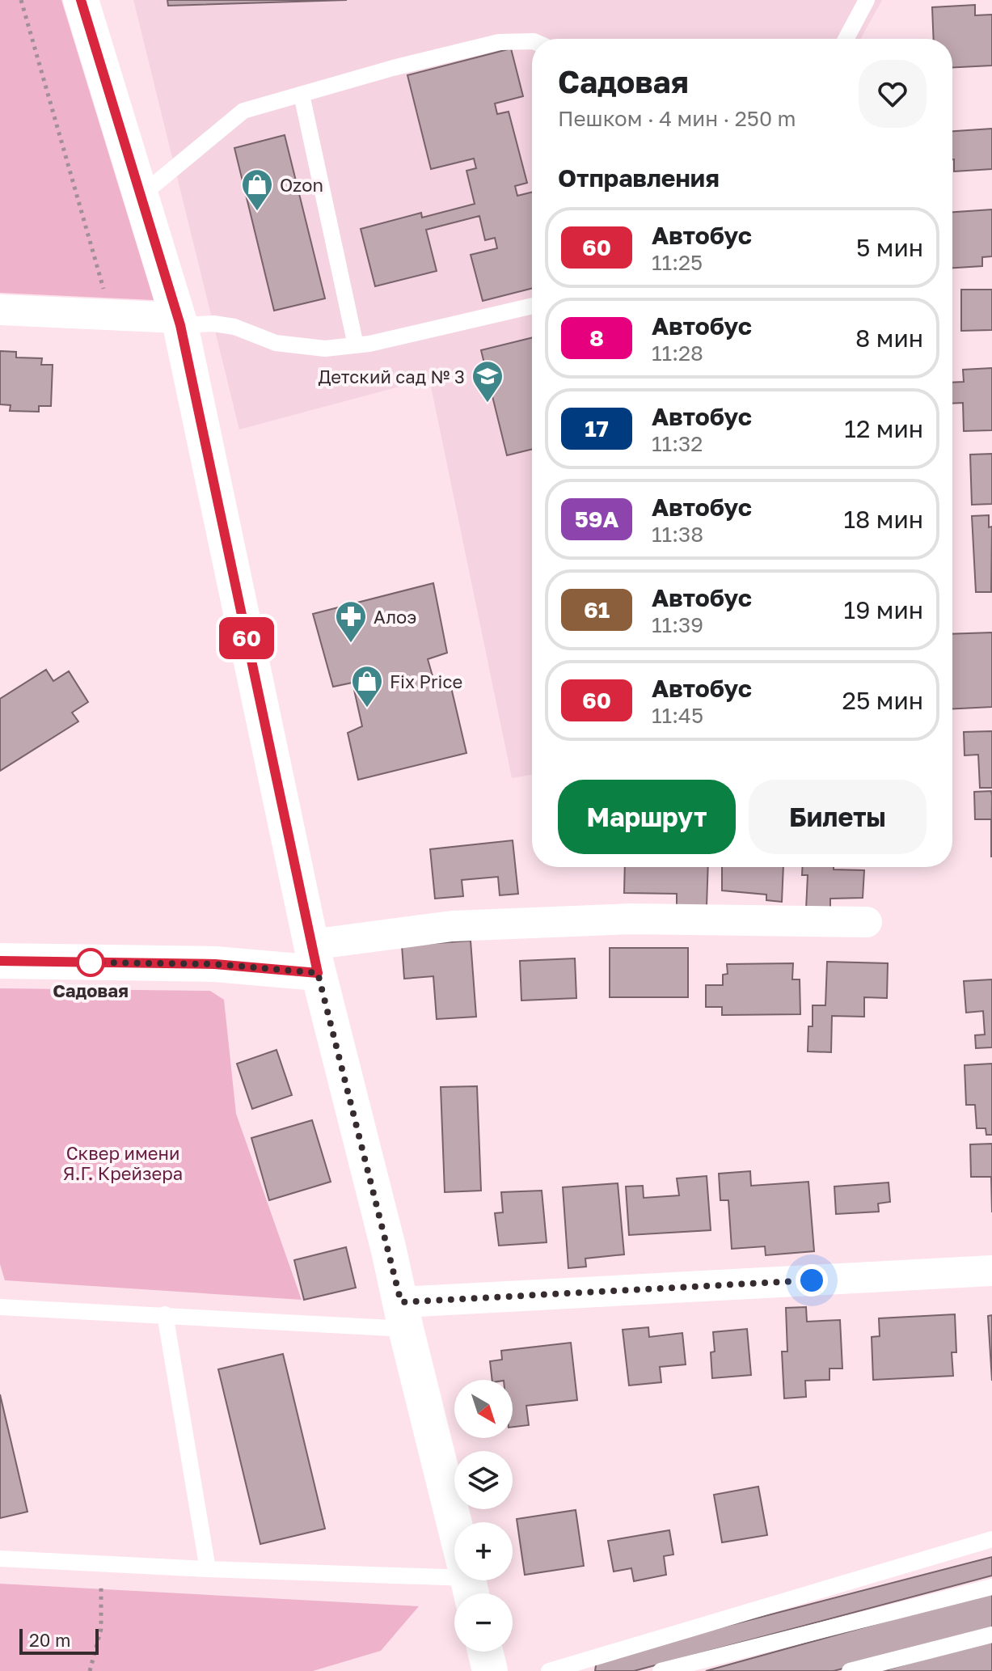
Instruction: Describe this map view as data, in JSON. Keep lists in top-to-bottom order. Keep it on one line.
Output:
{"parks":["Сквер имени Я.Г. Крейзера"],"places":{"shop":["Ozon","Fix Price"],"school or university":["Детский сад № 3"],"pharmacy":["Алоэ"],"other":["Садовая"]},"lines":["bus line 60"],"scale_bar":"20 m","north":"bottom right","page":{"on_map":"60","heading":[["Садовая","Пешком · 4 мин · 250 m"],"Отправления"],"list":[{"mark":"60","name":"Автобус","note":"11:25","value":"5 мин"},{"mark":"8","name":"Автобус","note":"11:28","value":"8 мин"},{"mark":"17","name":"Автобус","note":"11:32","value":"12 мин"},{"mark":"59А","name":"Автобус","note":"11:38","value":"18 мин"},{"mark":"61","name":"Автобус","note":"11:39","value":"19 мин"},{"mark":"60","name":"Автобус","note":"11:45","value":"25 мин"}],"buttons":["Маршрут","Билеты"],"map_buttons":["+","−"],"scale":"20 m"}}
